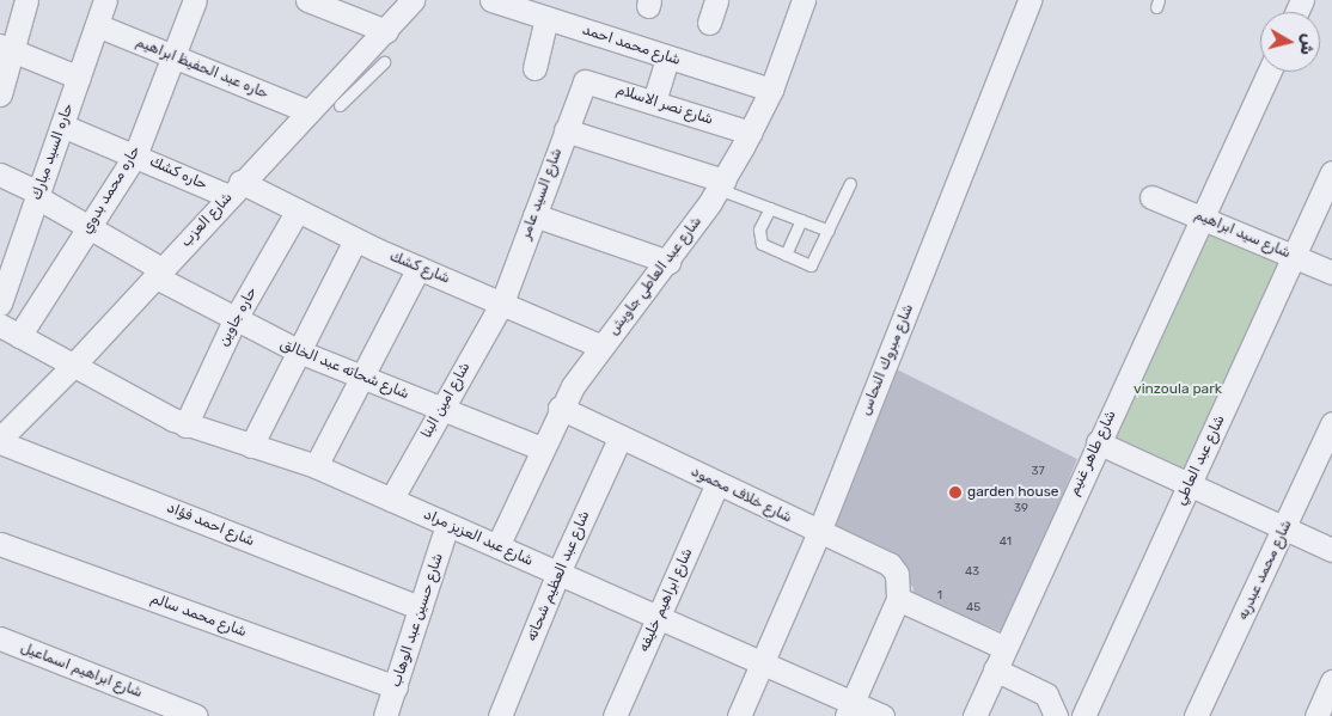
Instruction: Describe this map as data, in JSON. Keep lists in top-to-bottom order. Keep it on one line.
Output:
{"streets":{"street":["شارع محمد احمد","حاره عبد الحفيظ ابراهيم","شارع نصر الاسلام","حاره السيد مبارك","حاره كشك","حاره محمد بدوي","شارع السيد عامر","شارع العزب","شارع سيد ابراهيم","شارع كشك","شارع عبد العاطي جاويش","حاره جاوين","شارع مبروك النحاس","شارع شحاته عبد الخالق","شارع امين البنا","شارع طاهر غنيم","شارع عبد العاطي","شارع خلاف محمود","شارع احمد فؤاد","شارع عبد العزيز مراد","شارع محمد عبدربه","شارع عبد العظيم شحاته","شارع ابراهيم خليفه","شارع محمد سالم","شارع حسين عبد الوهاب","شارع ابراهيم اسماعيل"]},"crossings":[["شارع محمد احمد","شارع عبد العاطي جاويش"],["حاره عبد الحفيظ ابراهيم","حاره السيد مبارك"],["حاره عبد الحفيظ ابراهيم","حاره محمد بدوي"],["حاره عبد الحفيظ ابراهيم","شارع العزب"],["شارع نصر الاسلام","شارع السيد عامر"],["شارع نصر الاسلام","شارع عبد العاطي جاويش"],["حاره السيد مبارك","حاره كشك"],["حاره السيد مبارك","شارع شحاته عبد الخالق"],["حاره كشك","حاره محمد بدوي"],["حاره كشك","شارع العزب"],["حاره كشك","شارع كشك"],["حاره محمد بدوي","شارع شحاته عبد الخالق"],["حاره محمد بدوي","شارع عبد العزيز مراد"],["شارع السيد عامر","شارع كشك"],["شارع السيد عامر","شارع امين البنا"],["شارع العزب","شارع كشك"],["شارع العزب","شارع شحاته عبد الخالق"],["شارع العزب","شارع احمد فؤاد"],["شارع العزب","شارع عبد العزيز مراد"],["شارع سيد ابراهيم","شارع طاهر غنيم"],["شارع سيد ابراهيم","شارع عبد العاطي"],["شارع كشك","شارع عبد العاطي جاويش"],["شارع كشك","حاره جاوين"],["شارع كشك","شارع امين البنا"],["شارع عبد العاطي جاويش","شارع شحاته عبد الخالق"],["شارع عبد العاطي جاويش","شارع خلاف محمود"],["شارع عبد العاطي جاويش","شارع عبد العزيز مراد"],["حاره جاوين","شارع شحاته عبد الخالق"],["حاره جاوين","شارع عبد العزيز مراد"],["شارع مبروك النحاس","شارع خلاف محمود"],["شارع مبروك النحاس","شارع عبد العزيز مراد"],["شارع شحاته عبد الخالق","شارع امين البنا"],["شارع امين البنا","شارع عبد العزيز مراد"],["شارع خلاف محمود","شارع عبد العظيم شحاته"],["شارع خلاف محمود","شارع ابراهيم خليفه"],["شارع احمد فؤاد","شارع حسين عبد الوهاب"],["شارع عبد العزيز مراد","شارع عبد العظيم شحاته"],["شارع عبد العزيز مراد","شارع ابراهيم خليفه"],["شارع عبد العزيز مراد","شارع حسين عبد الوهاب"],["شارع محمد سالم","شارع حسين عبد الوهاب"]],"parks":["vinzoula park"],"places":["garden house"],"house_numbers":["37","39","41","43","1","45"],"north":"right"}
